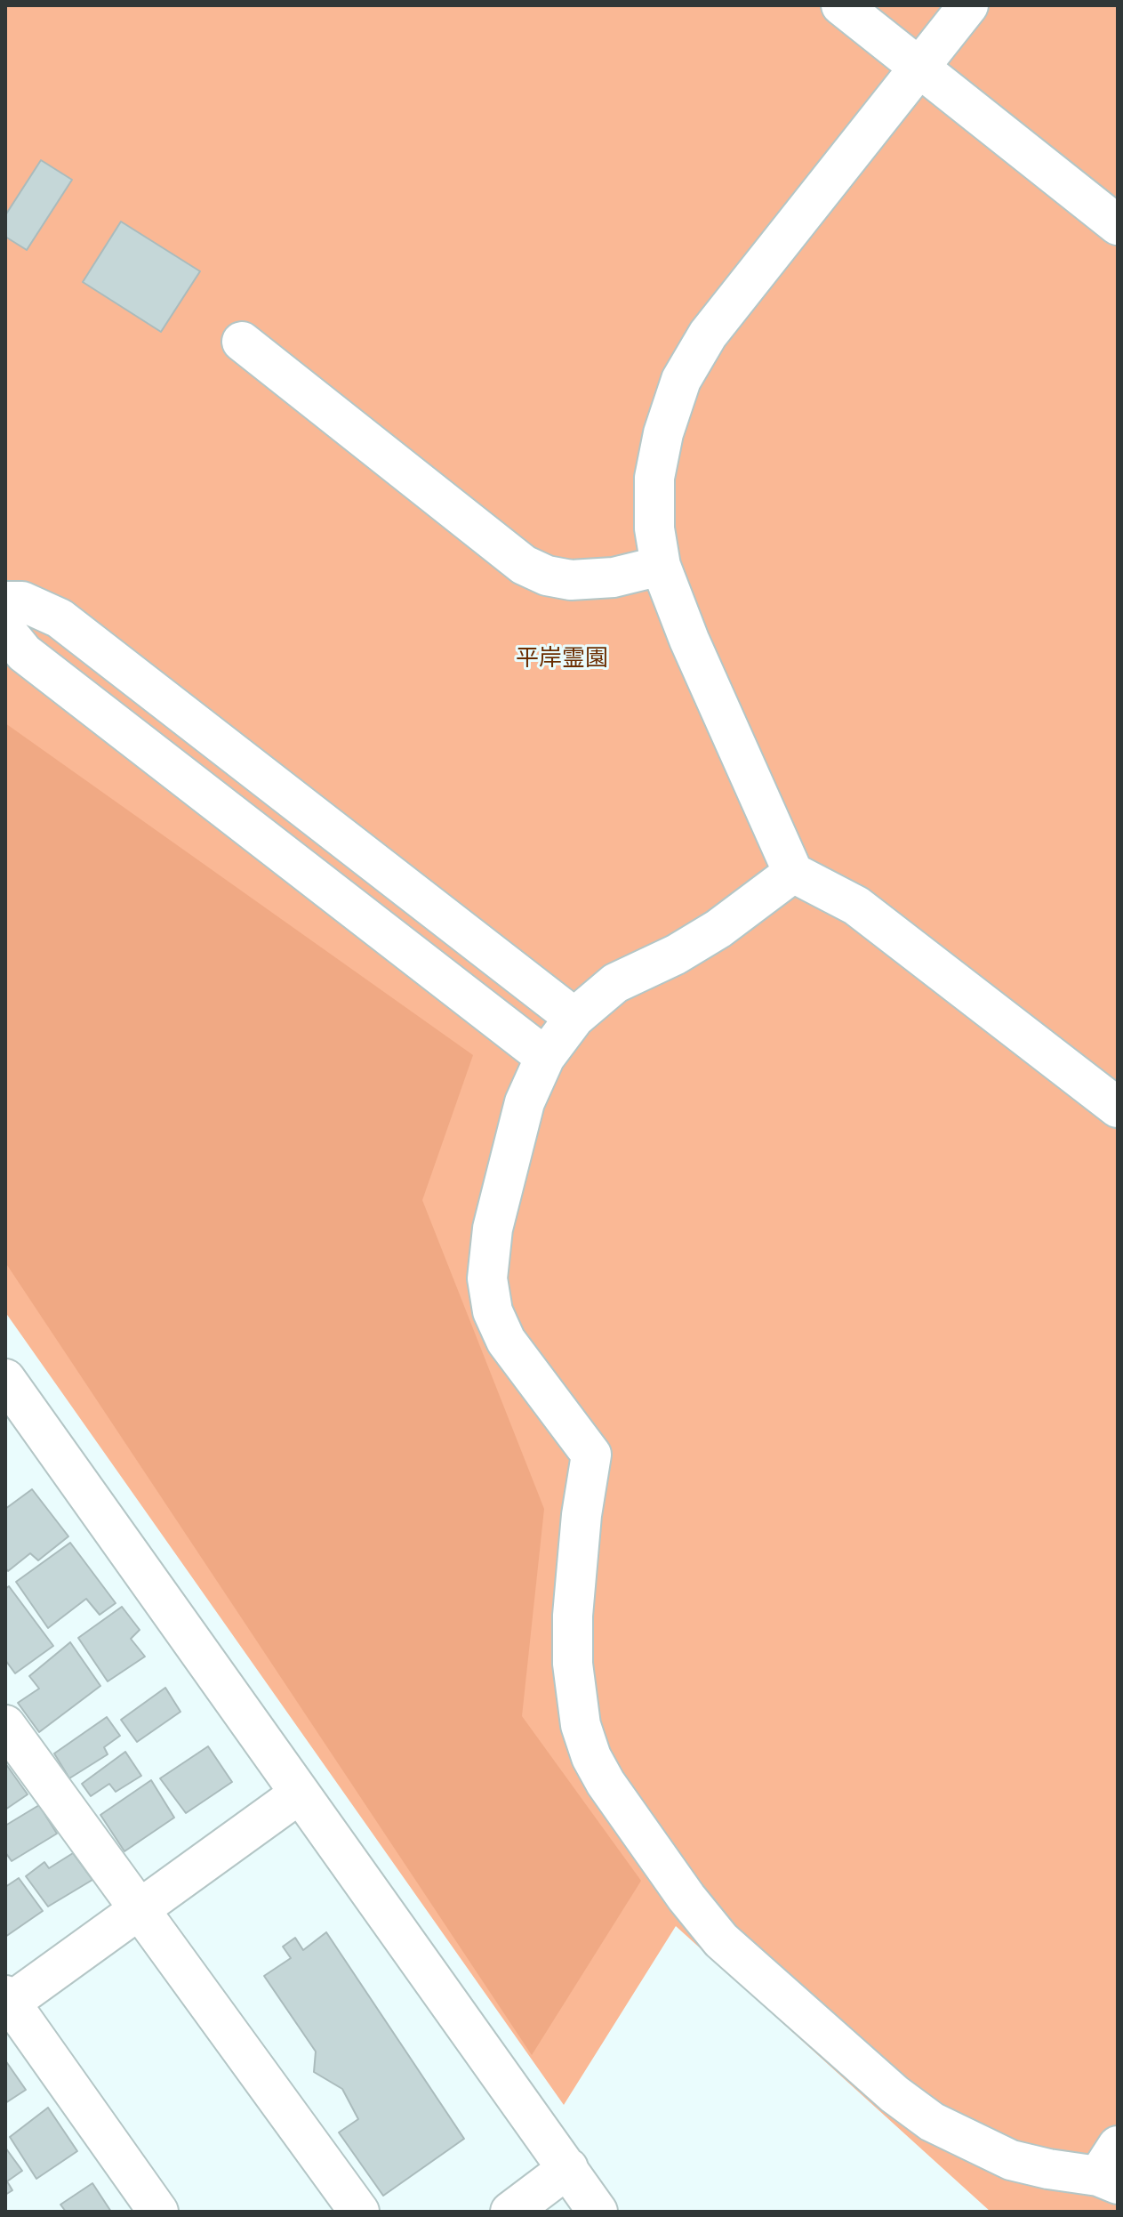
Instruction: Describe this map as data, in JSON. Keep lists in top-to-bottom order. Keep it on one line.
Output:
{"parks":["平岸霊園"]}
